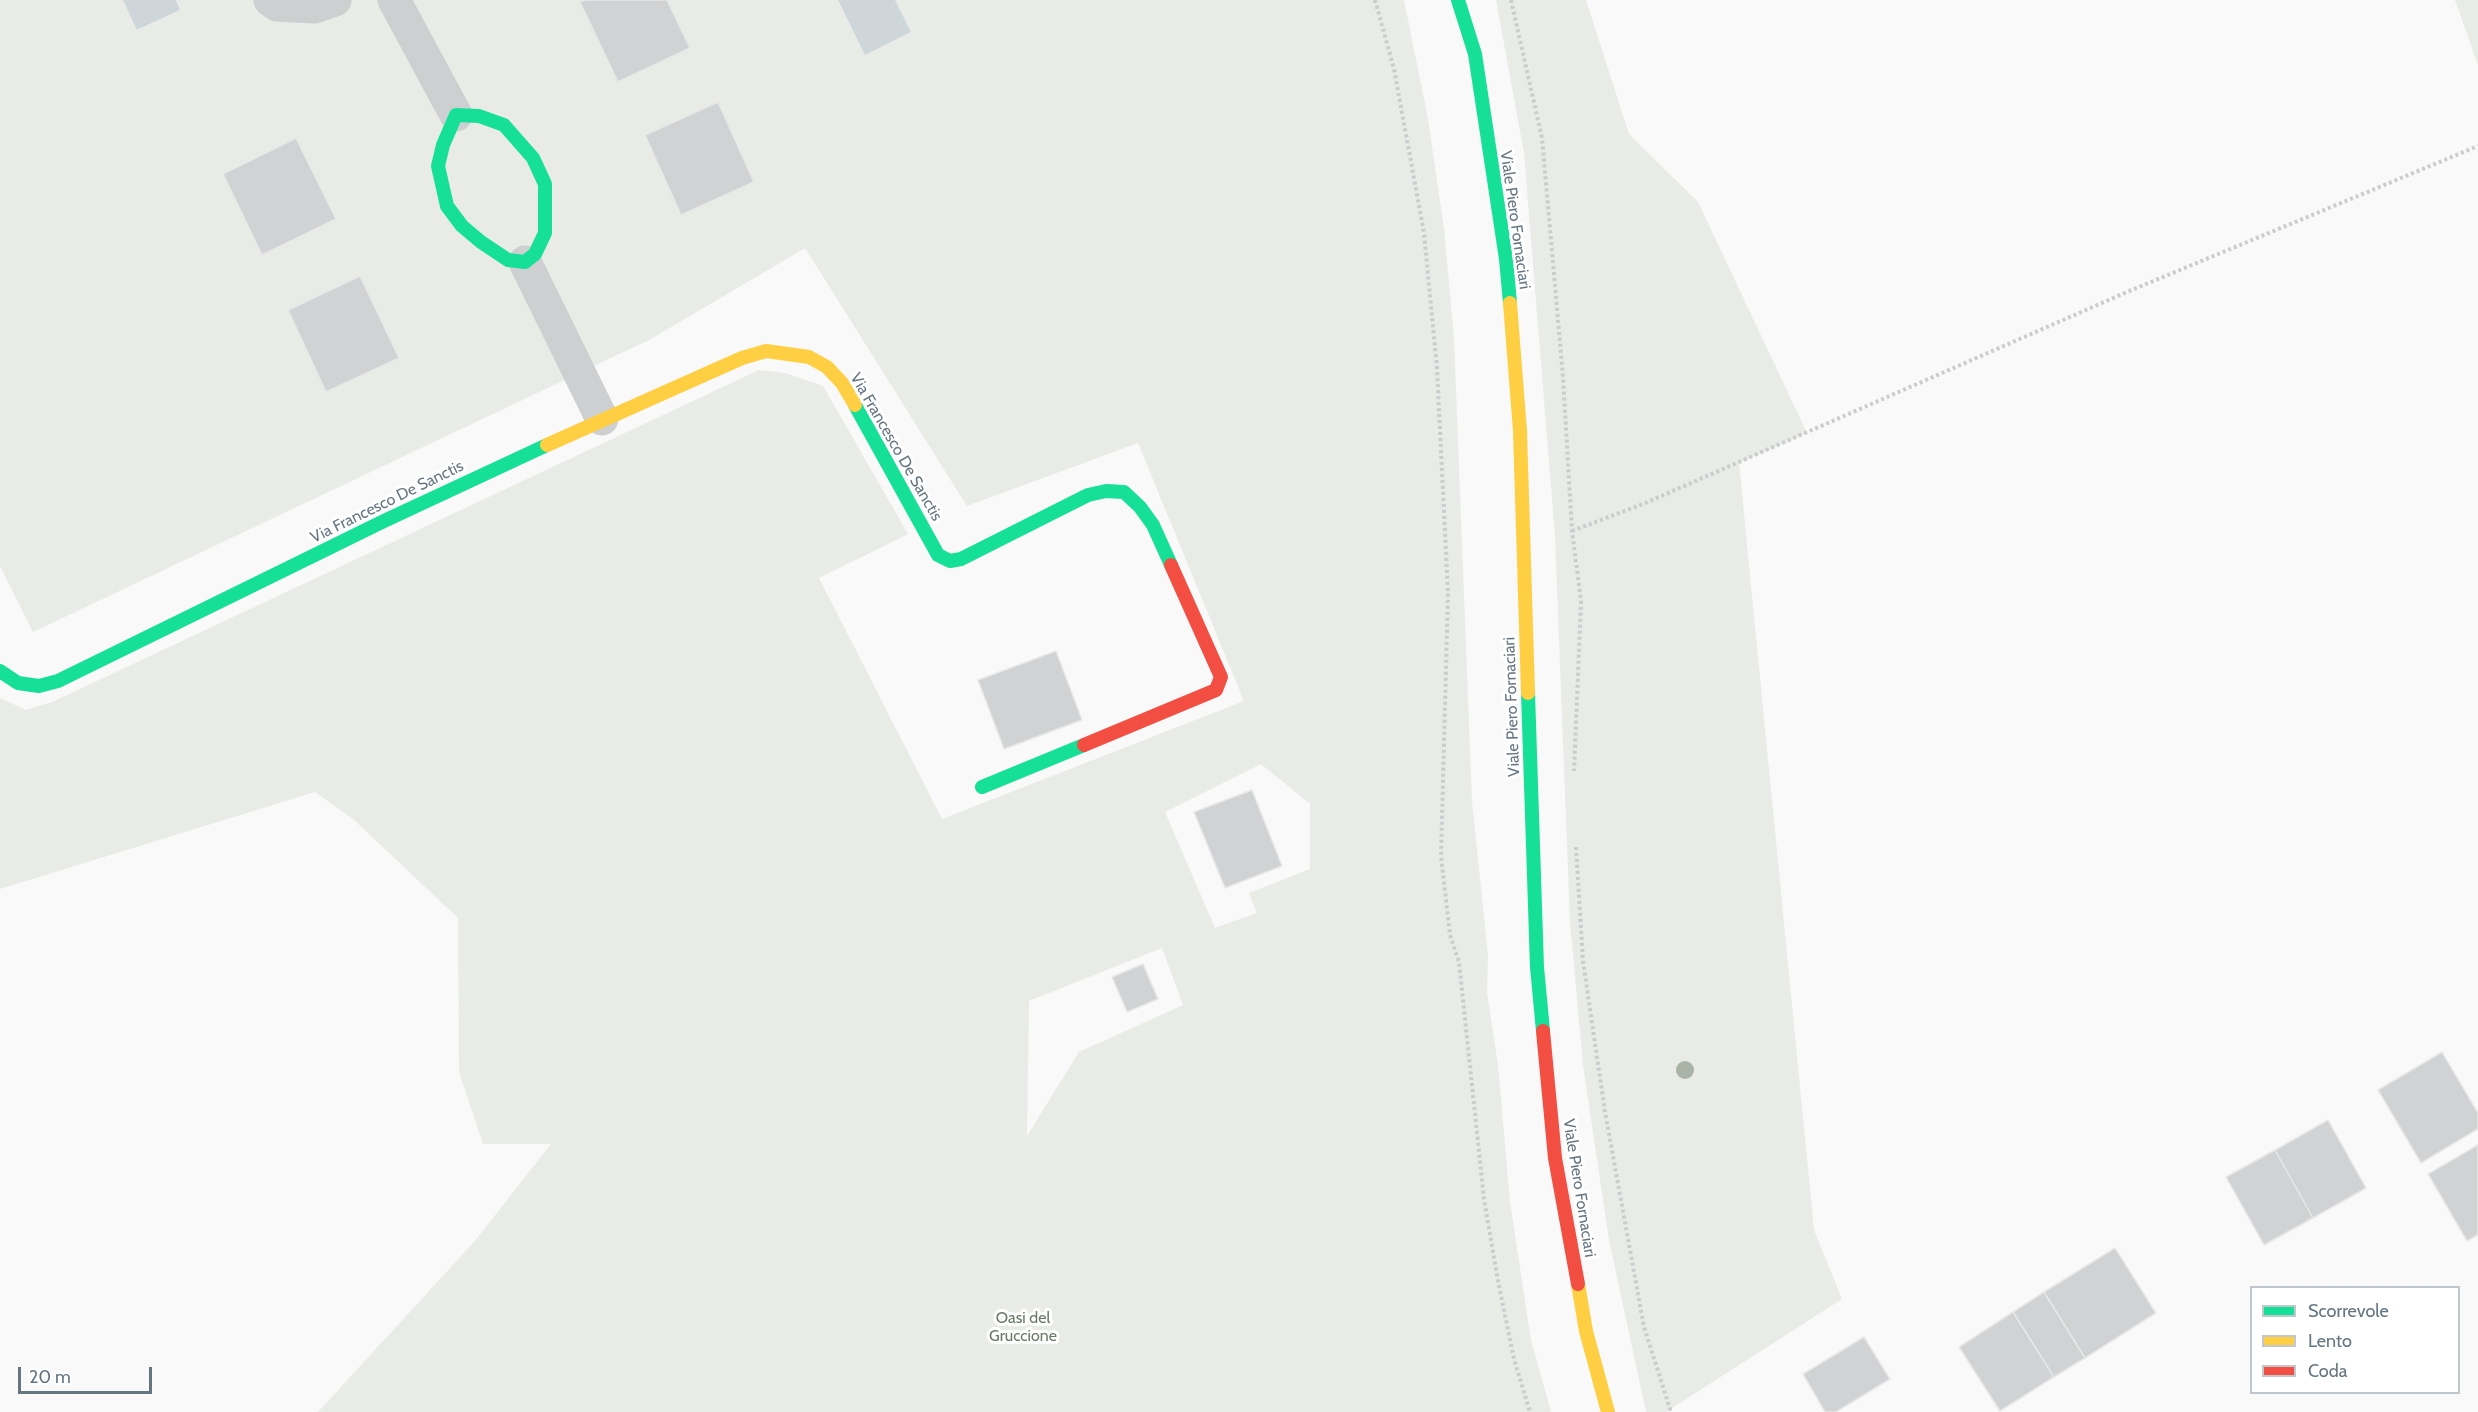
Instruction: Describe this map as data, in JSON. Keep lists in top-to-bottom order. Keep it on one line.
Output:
{"streets":{"street":["Viale Piero Fornaciari","Via Francesco De Sanctis"]},"parks":["Oasi del Gruccione"],"legend":["Scorrevole","Lento","Coda"],"scale_bar":"20 m"}
